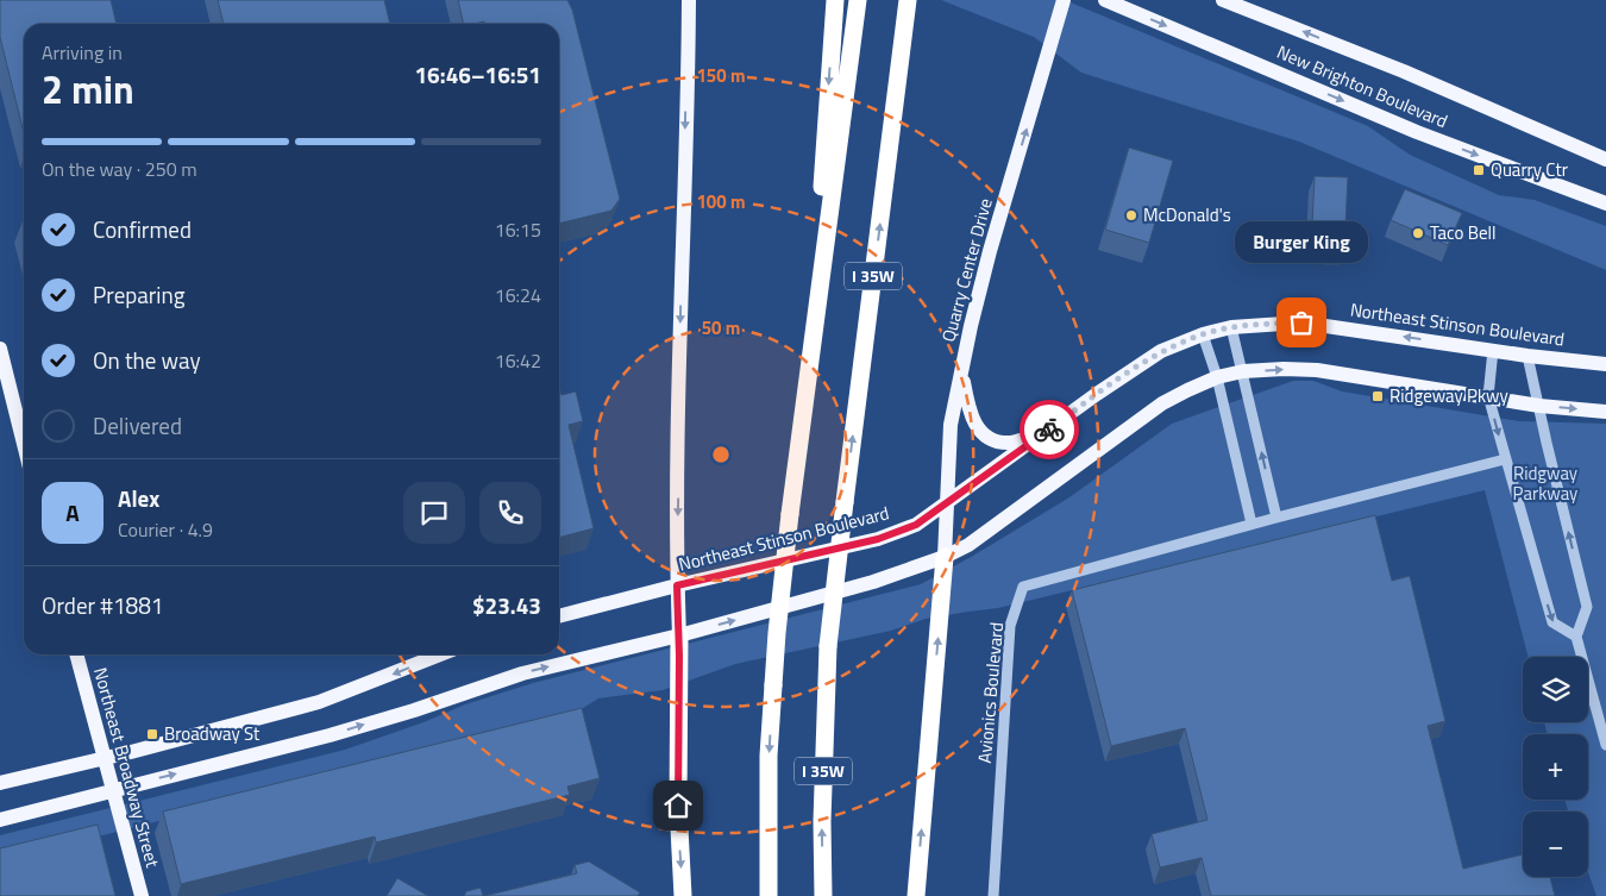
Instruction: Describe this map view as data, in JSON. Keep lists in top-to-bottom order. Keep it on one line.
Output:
{"streets":{"highway":["I 35W"],"main road":["New Brighton Boulevard","Quarry Center Drive","Northeast Stinson Boulevard","Northeast Broadway Street"],"street":["Avionics Boulevard"]},"crossings":[["Quarry Center Drive","Northeast Stinson Boulevard"]],"one_way":["Quarry Center Drive"],"parks":["Ridgway Parkway"],"places":{"transit":["Quarry Ctr","Ridgeway Pkwy","Broadway St"],"other":["McDonald's","Taco Bell","Burger King"]},"page":{"heading":["2 min","Arriving in","16:46–16:51"],"panel":["Alex","Courier · 4.9","Order #1881","$23.43"],"bar":"On the way · 250 m","list":[["Confirmed","16:15"],["Preparing","16:24"],["On the way","16:42"],"Delivered"],"bubble":"Burger King","round":"A","map_buttons":["+","−"]},"rings":["150 m","100 m","50 m"]}
